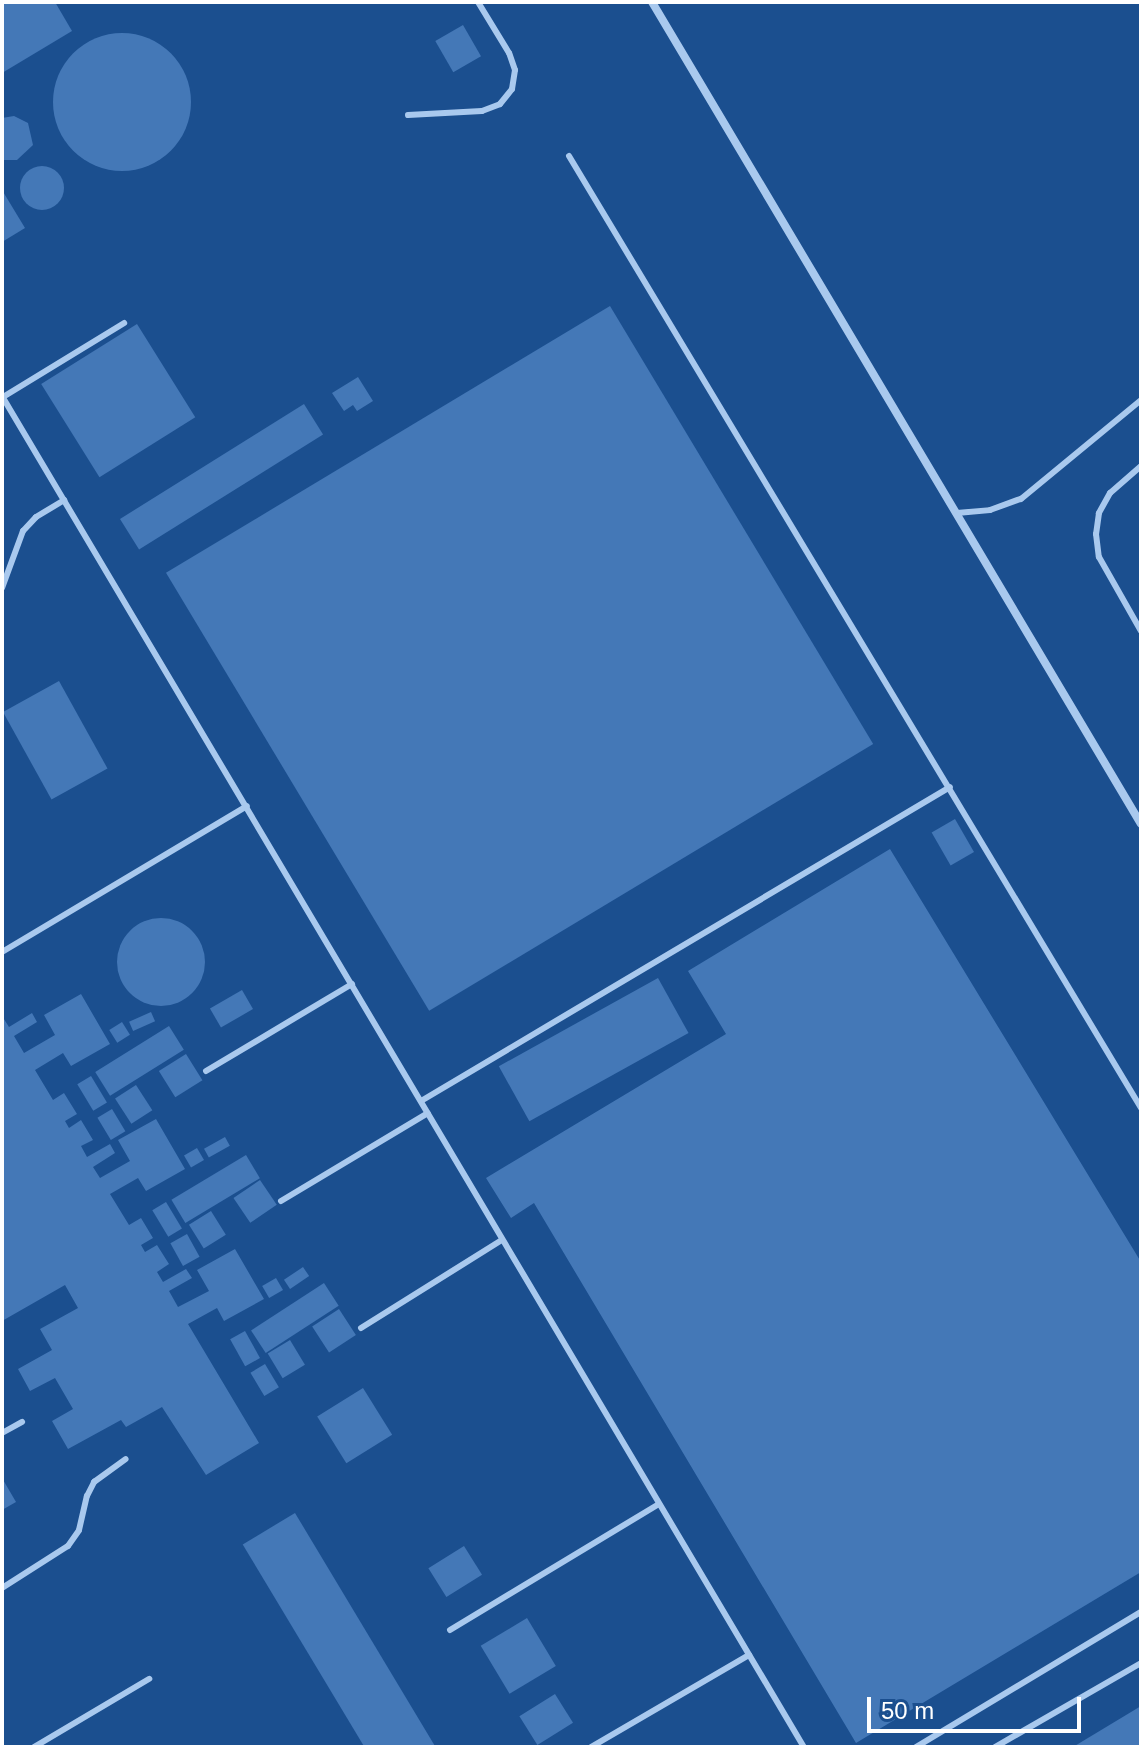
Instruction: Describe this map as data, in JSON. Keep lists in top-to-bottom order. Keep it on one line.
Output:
{"scale_bar":"50 m"}
